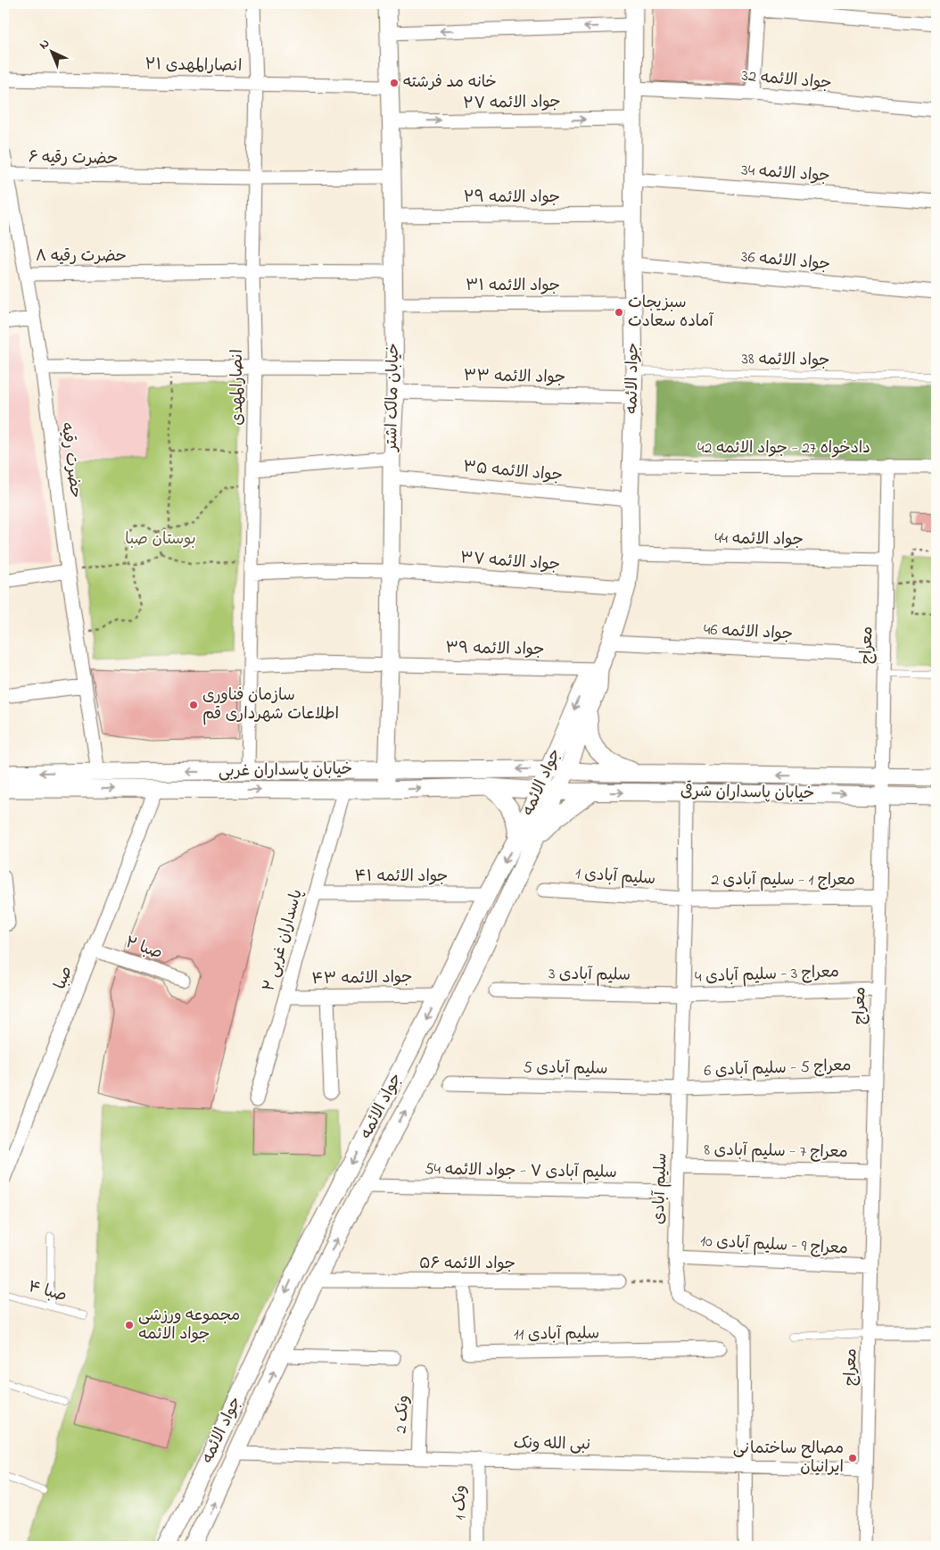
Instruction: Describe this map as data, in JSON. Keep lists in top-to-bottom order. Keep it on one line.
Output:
{"streets":{"street":["انصارالمهدی ۲۱","جواد الائمه 32","جواد الائمه ۲۷","حضرت رقیه ۶","جواد الائمه 34","جواد الائمه ۲۹","حضرت رقیه ۸","جواد الائمه 36","جواد الائمه ۳۱","جواد الائمه ۳۳","جواد الائمه","انصارالمهدی","خیابان مالک اشتر","دادخواه 27 - جواد الائمه 42","حضرت رقیه","جواد الائمه ۳۵","جواد الائمه 44","جواد الائمه ۳۷","جواد الائمه 46","معراج","جواد الائمه ۳۹","خیابان پاسداران غربی","خیابان پاسداران شرقی","جواد الائمه ۴۱","سلیم آبادی 1","معراج 1 - سلیم آبادی 2","پاسداران غربی ۲","صبا ۲","سلیم آبادی 3","معراج 3 - سلیم آبادی 4","صبا","جواد الائمه ۴۳","سلیم آبادی 5","معراج 5 - سلیم آبادی 6","معراج 7 - سلیم آبادی 8","سلیم آبادی ۷ - جواد الائمه 54","سلیم آبادی","معراج 9 - سلیم آبادی 10","جواد الائمه ۵۶","سلیم آبادی 11","ونک 2","نبی الله ونک","ونک 1"],"lane":["جواد الائمه 38","صبا ۴"]},"crossings":[["انصارالمهدی ۲۱","انصارالمهدی"],["انصارالمهدی ۲۱","خیابان مالک اشتر"],["جواد الائمه 32","جواد الائمه"],["جواد الائمه ۲۷","جواد الائمه"],["جواد الائمه ۲۷","خیابان مالک اشتر"],["حضرت رقیه ۶","انصارالمهدی"],["حضرت رقیه ۶","خیابان مالک اشتر"],["حضرت رقیه ۶","حضرت رقیه"],["جواد الائمه 34","جواد الائمه"],["جواد الائمه ۲۹","جواد الائمه"],["جواد الائمه ۲۹","خیابان مالک اشتر"],["حضرت رقیه ۸","انصارالمهدی"],["حضرت رقیه ۸","خیابان مالک اشتر"],["حضرت رقیه ۸","حضرت رقیه"],["جواد الائمه 36","جواد الائمه"],["جواد الائمه ۳۱","جواد الائمه"],["جواد الائمه ۳۱","خیابان مالک اشتر"],["جواد الائمه 38","جواد الائمه"],["جواد الائمه ۳۳","جواد الائمه"],["جواد الائمه ۳۳","خیابان مالک اشتر"],["جواد الائمه","دادخواه 27 - جواد الائمه 42"],["جواد الائمه","جواد الائمه ۳۵"],["جواد الائمه","جواد الائمه 44"],["جواد الائمه","جواد الائمه ۳۷"],["جواد الائمه","جواد الائمه 46"],["جواد الائمه","جواد الائمه ۳۹"],["جواد الائمه","خیابان پاسداران غربی"],["جواد الائمه","خیابان پاسداران شرقی"],["جواد الائمه","جواد الائمه ۴۱"],["جواد الائمه","جواد الائمه ۴۳"],["جواد الائمه","سلیم آبادی ۷ - جواد الائمه 54"],["جواد الائمه","جواد الائمه ۵۶"],["جواد الائمه","نبی الله ونک"],["انصارالمهدی","جواد الائمه ۳۷"],["انصارالمهدی","جواد الائمه ۳۹"],["انصارالمهدی","خیابان پاسداران غربی"],["خیابان مالک اشتر","جواد الائمه ۳۵"],["خیابان مالک اشتر","جواد الائمه ۳۷"],["خیابان مالک اشتر","جواد الائمه ۳۹"],["خیابان مالک اشتر","خیابان پاسداران غربی"],["دادخواه 27 - جواد الائمه 42","معراج"],["حضرت رقیه","خیابان پاسداران غربی"],["جواد الائمه 44","معراج"],["جواد الائمه 46","معراج"],["معراج","خیابان پاسداران شرقی"],["معراج","معراج 1 - سلیم آبادی 2"],["معراج","معراج 3 - سلیم آبادی 4"],["معراج","معراج 5 - سلیم آبادی 6"],["معراج","معراج 7 - سلیم آبادی 8"],["معراج","معراج 9 - سلیم آبادی 10"],["معراج","نبی الله ونک"],["خیابان پاسداران غربی","خیابان پاسداران شرقی"],["خیابان پاسداران غربی","پاسداران غربی ۲"],["خیابان پاسداران غربی","صبا"],["خیابان پاسداران شرقی","سلیم آبادی"],["جواد الائمه ۴۱","پاسداران غربی ۲"],["سلیم آبادی 1","معراج 1 - سلیم آبادی 2"],["سلیم آبادی 1","سلیم آبادی"],["معراج 1 - سلیم آبادی 2","سلیم آبادی"],["پاسداران غربی ۲","جواد الائمه ۴۳"],["صبا ۲","صبا"],["سلیم آبادی 3","معراج 3 - سلیم آبادی 4"],["سلیم آبادی 3","سلیم آبادی"],["معراج 3 - سلیم آبادی 4","سلیم آبادی"],["سلیم آبادی 5","معراج 5 - سلیم آبادی 6"],["سلیم آبادی 5","سلیم آبادی"],["معراج 5 - سلیم آبادی 6","سلیم آبادی"],["معراج 7 - سلیم آبادی 8","سلیم آبادی"],["سلیم آبادی ۷ - جواد الائمه 54","سلیم آبادی"],["سلیم آبادی","معراج 9 - سلیم آبادی 10"],["سلیم آبادی","نبی الله ونک"],["جواد الائمه ۵۶","سلیم آبادی 11"],["ونک 2","نبی الله ونک"],["نبی الله ونک","ونک 1"]],"parks":["بوستان صبا"],"places":["خانه مد فرشته","سبزیجات آماده سعادت","سازمان فناوری اطلاعات شهرداری قم","مجموعه ورزشی جواد الائمه","مصالح ساختمانی ایرانیان"],"north":"top left"}
